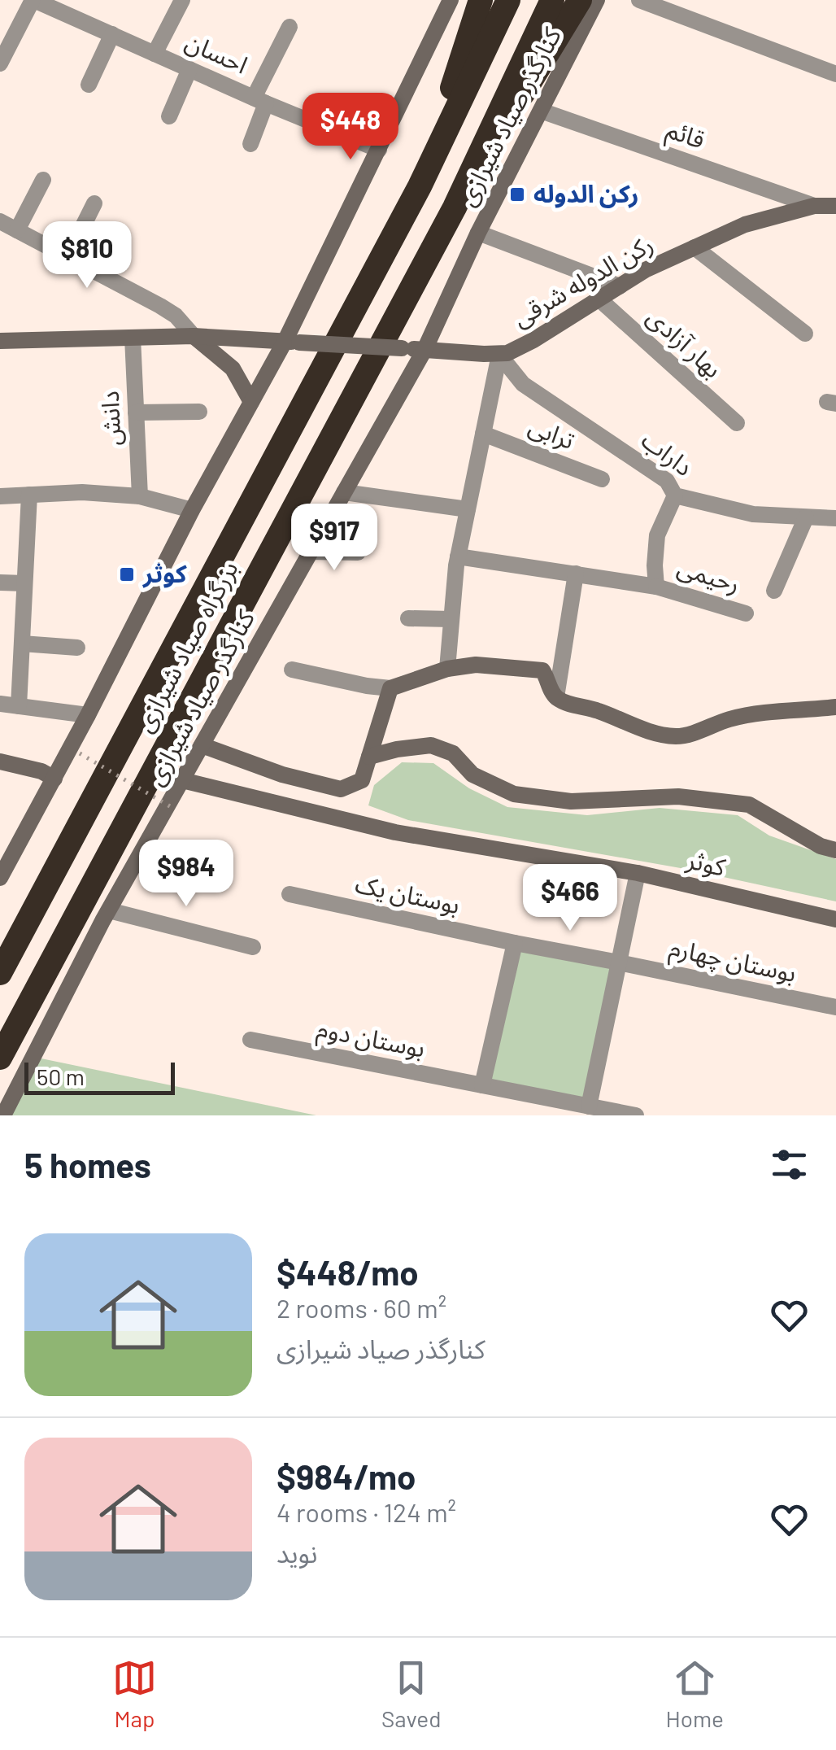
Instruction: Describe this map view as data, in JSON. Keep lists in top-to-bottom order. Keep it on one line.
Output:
{"streets":{"highway":["بزرگراه صیاد شیرازی"],"main road":["کنارگذر صیاد شیرازی","رکن الدوله شرقی","کوثر"],"street":["احسان","قائم","بهار آزادی","دانش","ترابی","داراب","رحیمی","بوستان یک","بوستان چهارم","بوستان دوم"]},"crossings":[["کنارگذر صیاد شیرازی","قائم"],["کنارگذر صیاد شیرازی","رکن الدوله شرقی"],["کنارگذر صیاد شیرازی","کوثر"],["قائم","رکن الدوله شرقی"],["رکن الدوله شرقی","بهار آزادی"],["رکن الدوله شرقی","دانش"],["رکن الدوله شرقی","داراب"],["بوستان یک","بوستان چهارم"]],"places":{"transit":["رکن الدوله","کوثر"]},"scale_bar":"50 m","page":{"price":["$448","$810","$917","$984","$466"],"scale":"50 m","heading":"5 homes","list":[{"name":"$448/mo","note":"2 rooms · 60 m² · کنارگذر صیاد شیرازی"},{"name":"$984/mo","note":"4 rooms · 124 m² · نوید"}],"tabs":["Map","Saved","Home"]}}
